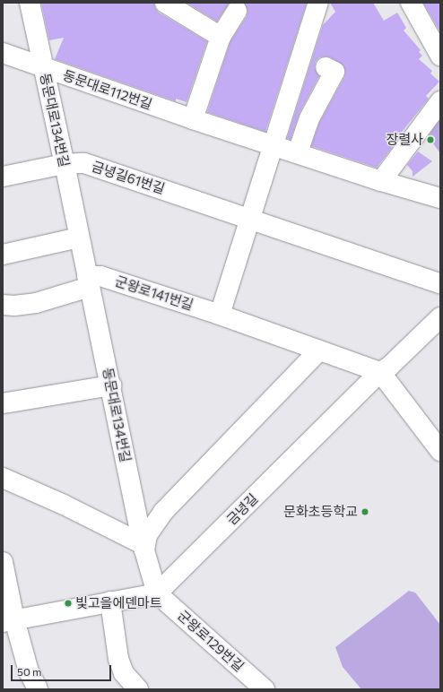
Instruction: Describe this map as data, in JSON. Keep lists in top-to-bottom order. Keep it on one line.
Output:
{"streets":{"lane":["동문대로112번길","동문대로134번길","금녕길61번길","군왕로141번길","금녕길","군왕로129번길"]},"crossings":[["동문대로112번길","동문대로134번길"],["동문대로134번길","금녕길61번길"],["동문대로134번길","군왕로141번길"],["동문대로134번길","금녕길"],["동문대로134번길","군왕로129번길"],["군왕로141번길","금녕길"],["금녕길","군왕로129번길"]],"places":["장렬사","문화초등학교","빛고을에덴마트"],"scale_bar":"50 m"}
